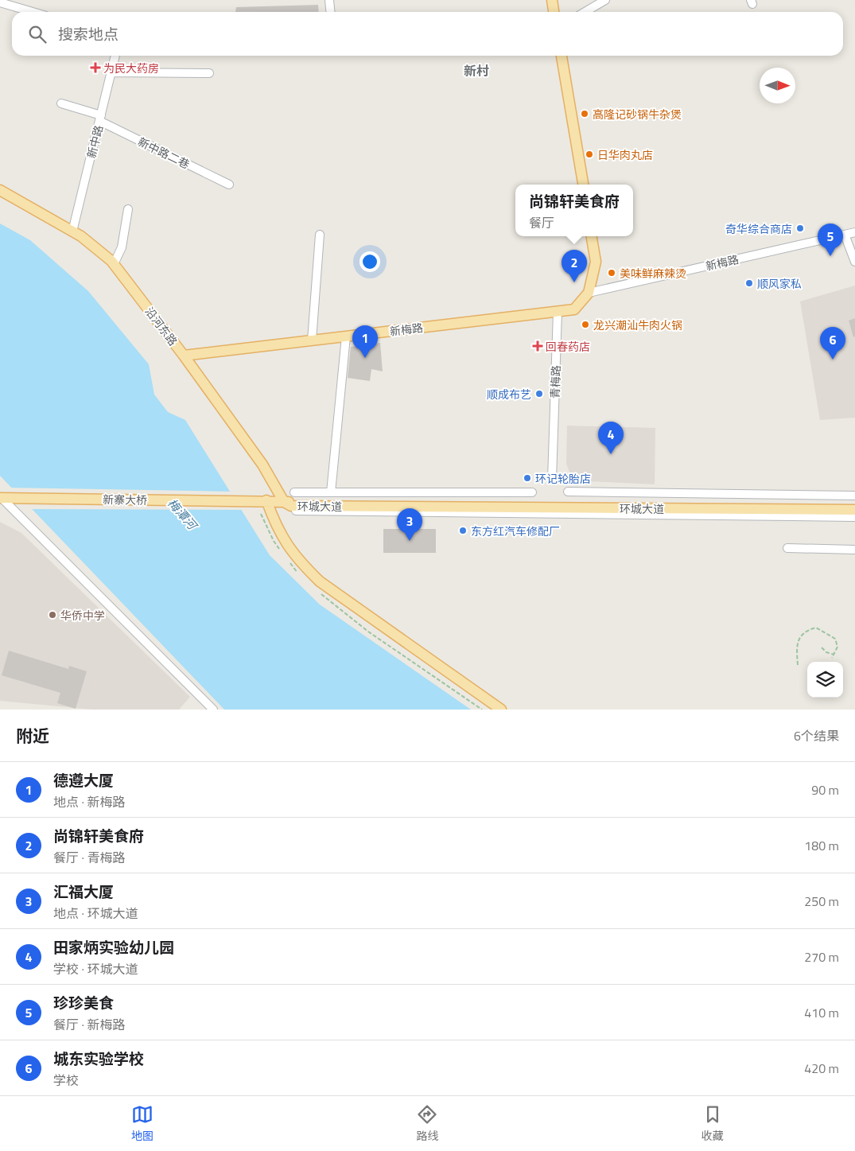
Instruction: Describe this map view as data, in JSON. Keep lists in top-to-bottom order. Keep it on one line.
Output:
{"streets":{"main road":["新梅路","沿河东路","新寨大桥","环城大道"],"street":["新中路","新中路二巷","青梅路"]},"crossings":[["新中路","新中路二巷"],["新中路","沿河东路"],["新梅路","沿河东路"],["新梅路","青梅路"],["沿河东路","新寨大桥"],["沿河东路","环城大道"],["新寨大桥","环城大道"]],"districts":["新村"],"water":["梅潭河"],"places":{"health":["为民大药房","回春药店"],"other":["高隆记砂锅牛杂煲","日华肉丸店","奇华综合商店","美味鲜麻辣烫","顺风家私","龙兴潮汕牛肉火锅","顺成布艺","环记轮胎店","东方红汽车修配厂","华侨中学"]},"north":"right","page":{"search":"搜索地点","popup":["尚锦轩美食府","餐厅"],"pins":["5","2","1","6","4","3"],"heading":["附近","6个结果"],"list":[{"mark":"1","name":"德遵大厦","note":"地点 · 新梅路","value":"90 m"},{"mark":"2","name":"尚锦轩美食府","note":"餐厅 · 青梅路","value":"180 m"},{"mark":"3","name":"汇福大厦","note":"地点 · 环城大道","value":"250 m"},{"mark":"4","name":"田家炳实验幼儿园","note":"学校 · 环城大道","value":"270 m"},{"mark":"5","name":"珍珍美食","note":"餐厅 · 新梅路","value":"410 m"},{"mark":"6","name":"城东实验学校","note":"学校","value":"420 m"}],"nav":["地图","路线","收藏"]}}
